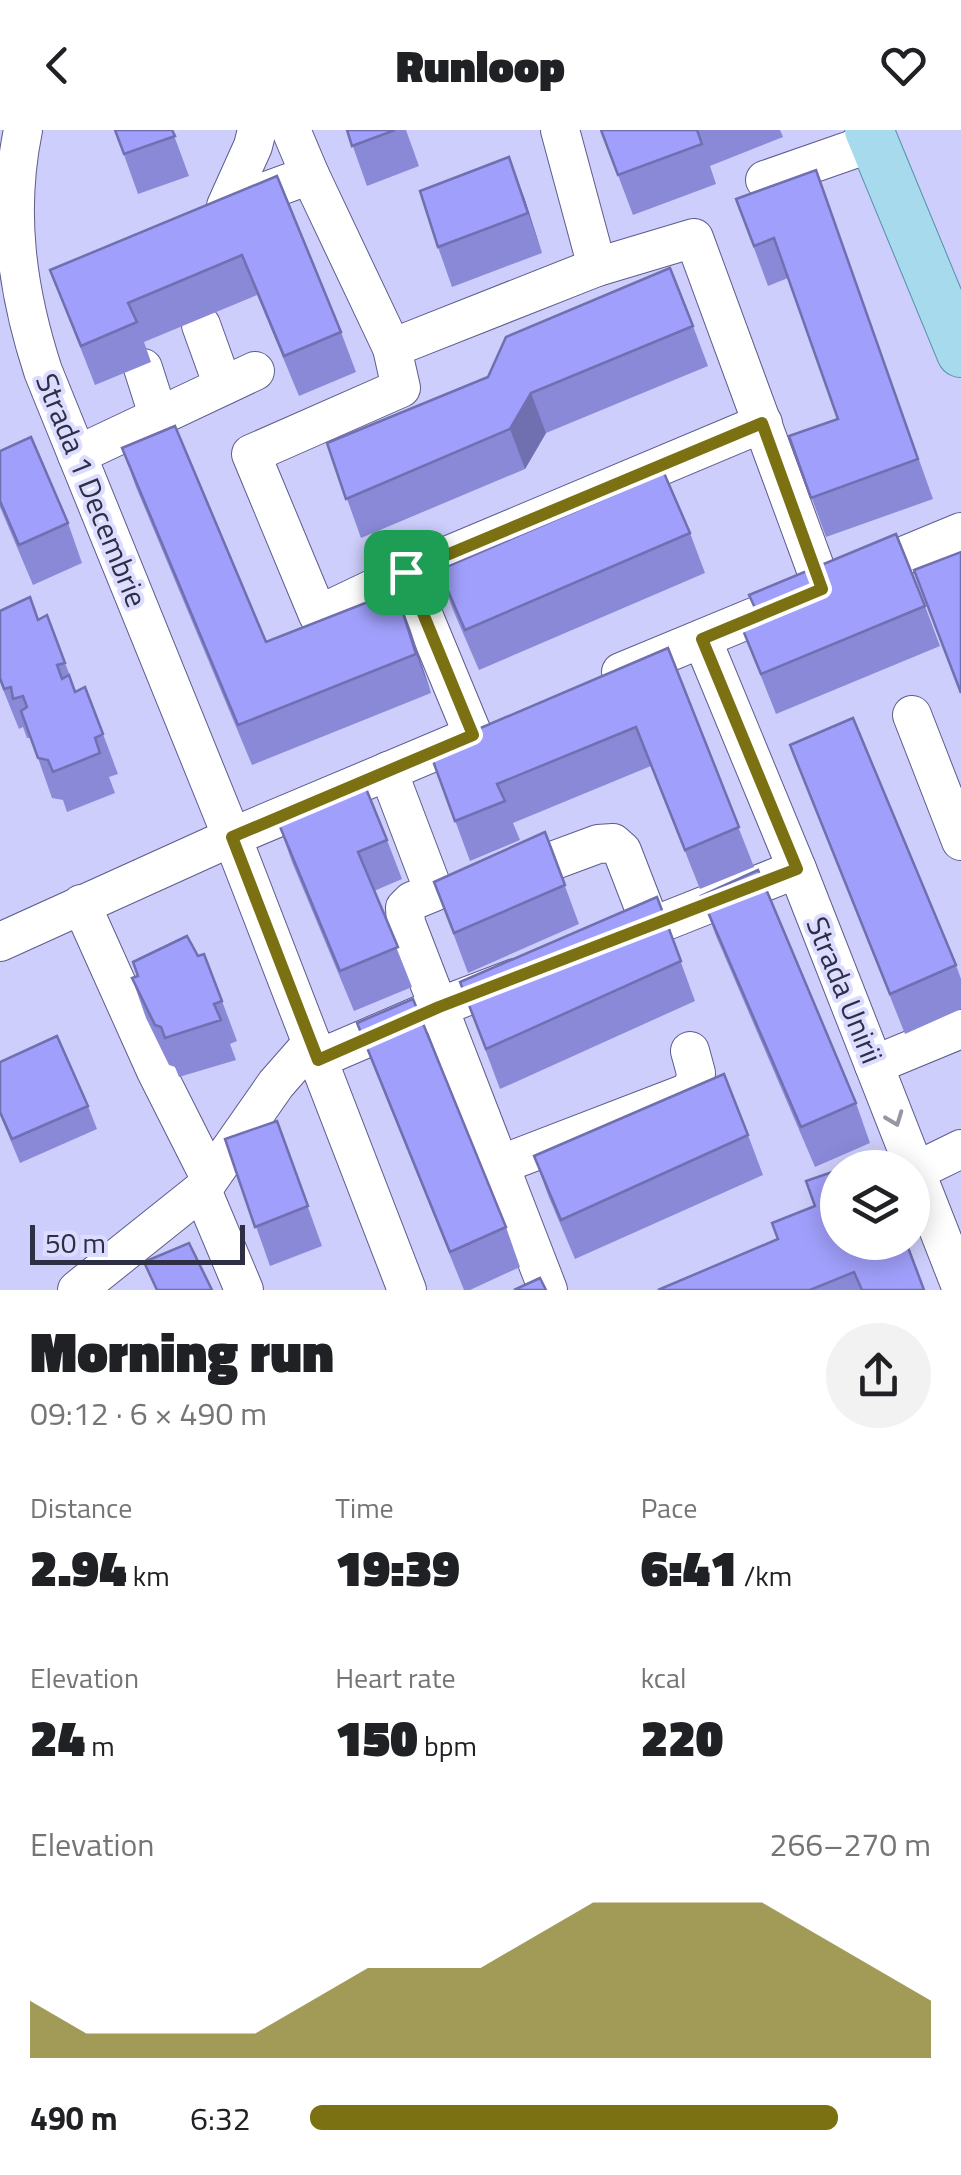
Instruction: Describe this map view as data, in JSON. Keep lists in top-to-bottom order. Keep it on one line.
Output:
{"streets":{"street":["Strada 1 Decembrie","Strada Unirii"]},"scale_bar":"50 m","page":{"header":"Runloop","scale":"50 m","heading":["Morning run","09:12 · 6 × 490 m"],"stats":[["Distance","2.94 km"],["Time","19:39"],["Pace","6:41 /km"],["Elevation","24 m"],["Heart rate","150 bpm"],["kcal","220"]],"chart":["Elevation","266–270 m"],"list":[{"name":"490 m","note":"6:32"}]}}
